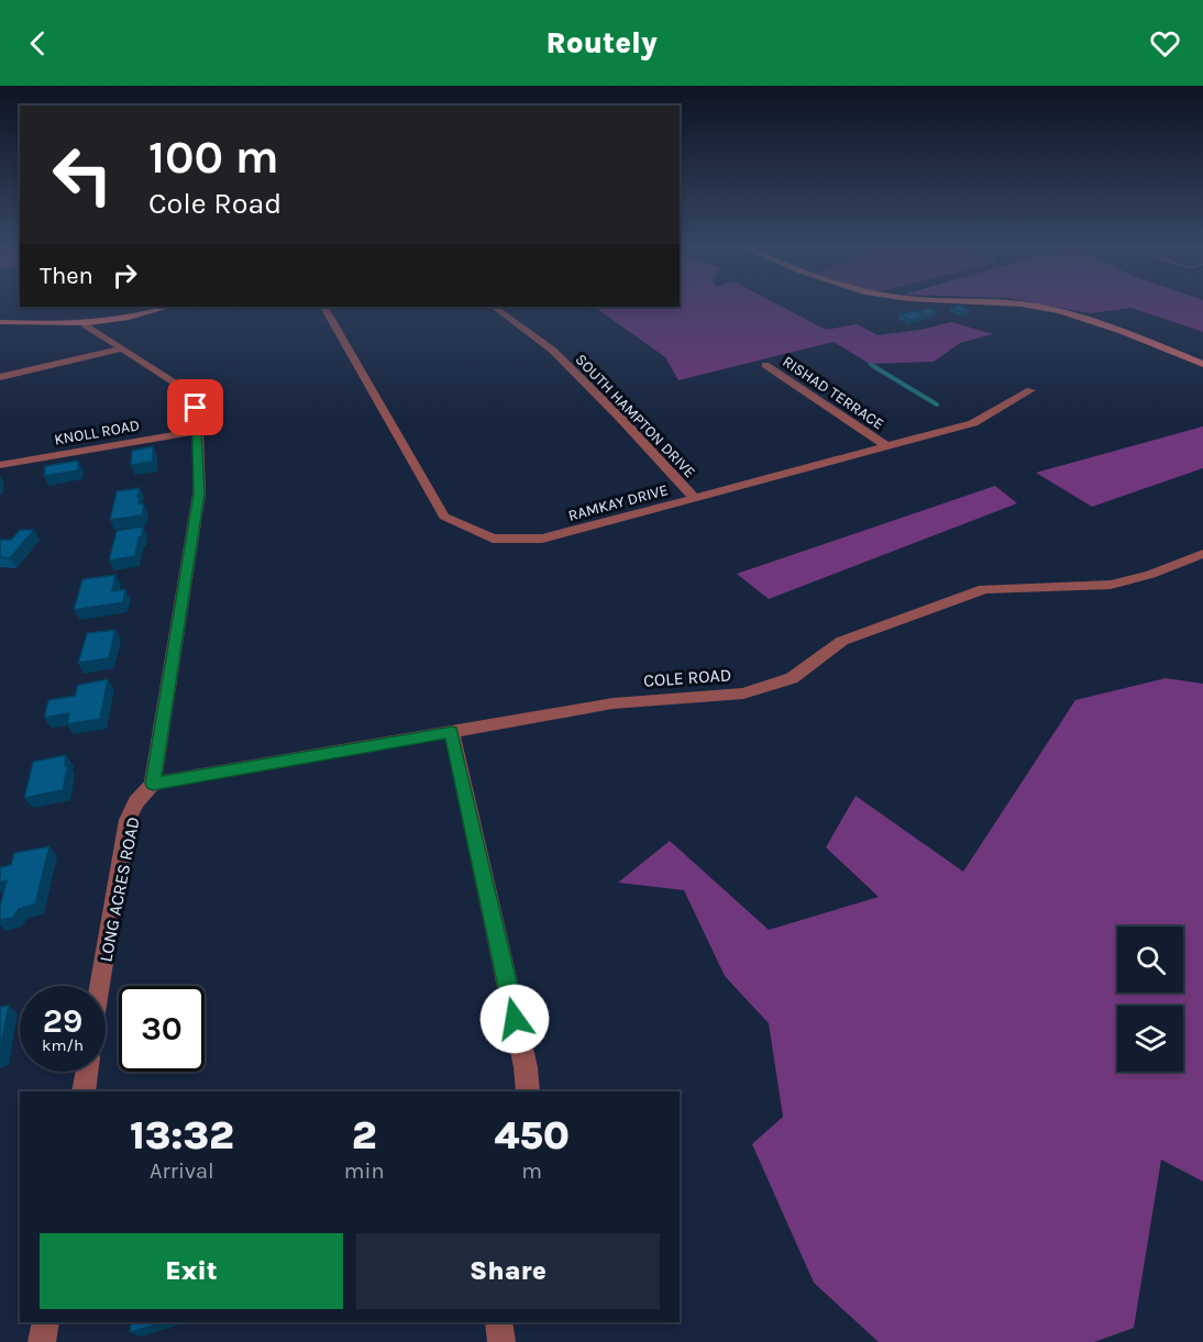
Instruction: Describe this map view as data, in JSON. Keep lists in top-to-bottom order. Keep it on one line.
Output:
{"streets":{"street":["RISHAD TERRACE","SOUTH HAMPTON DRIVE","KNOLL ROAD","RAMKAY DRIVE","COLE ROAD","LONG ACRES ROAD"]},"crossings":[["RISHAD TERRACE","RAMKAY DRIVE"],["SOUTH HAMPTON DRIVE","RAMKAY DRIVE"],["KNOLL ROAD","LONG ACRES ROAD"],["COLE ROAD","LONG ACRES ROAD"]],"page":{"header":"Routely","turn":["100 m","Cole Road"],"then":"Then","speed":"29 km/h","limit":"30","eta":["13:32","Arrival","2","min","450","m"],"buttons":["Exit","Share"]}}
